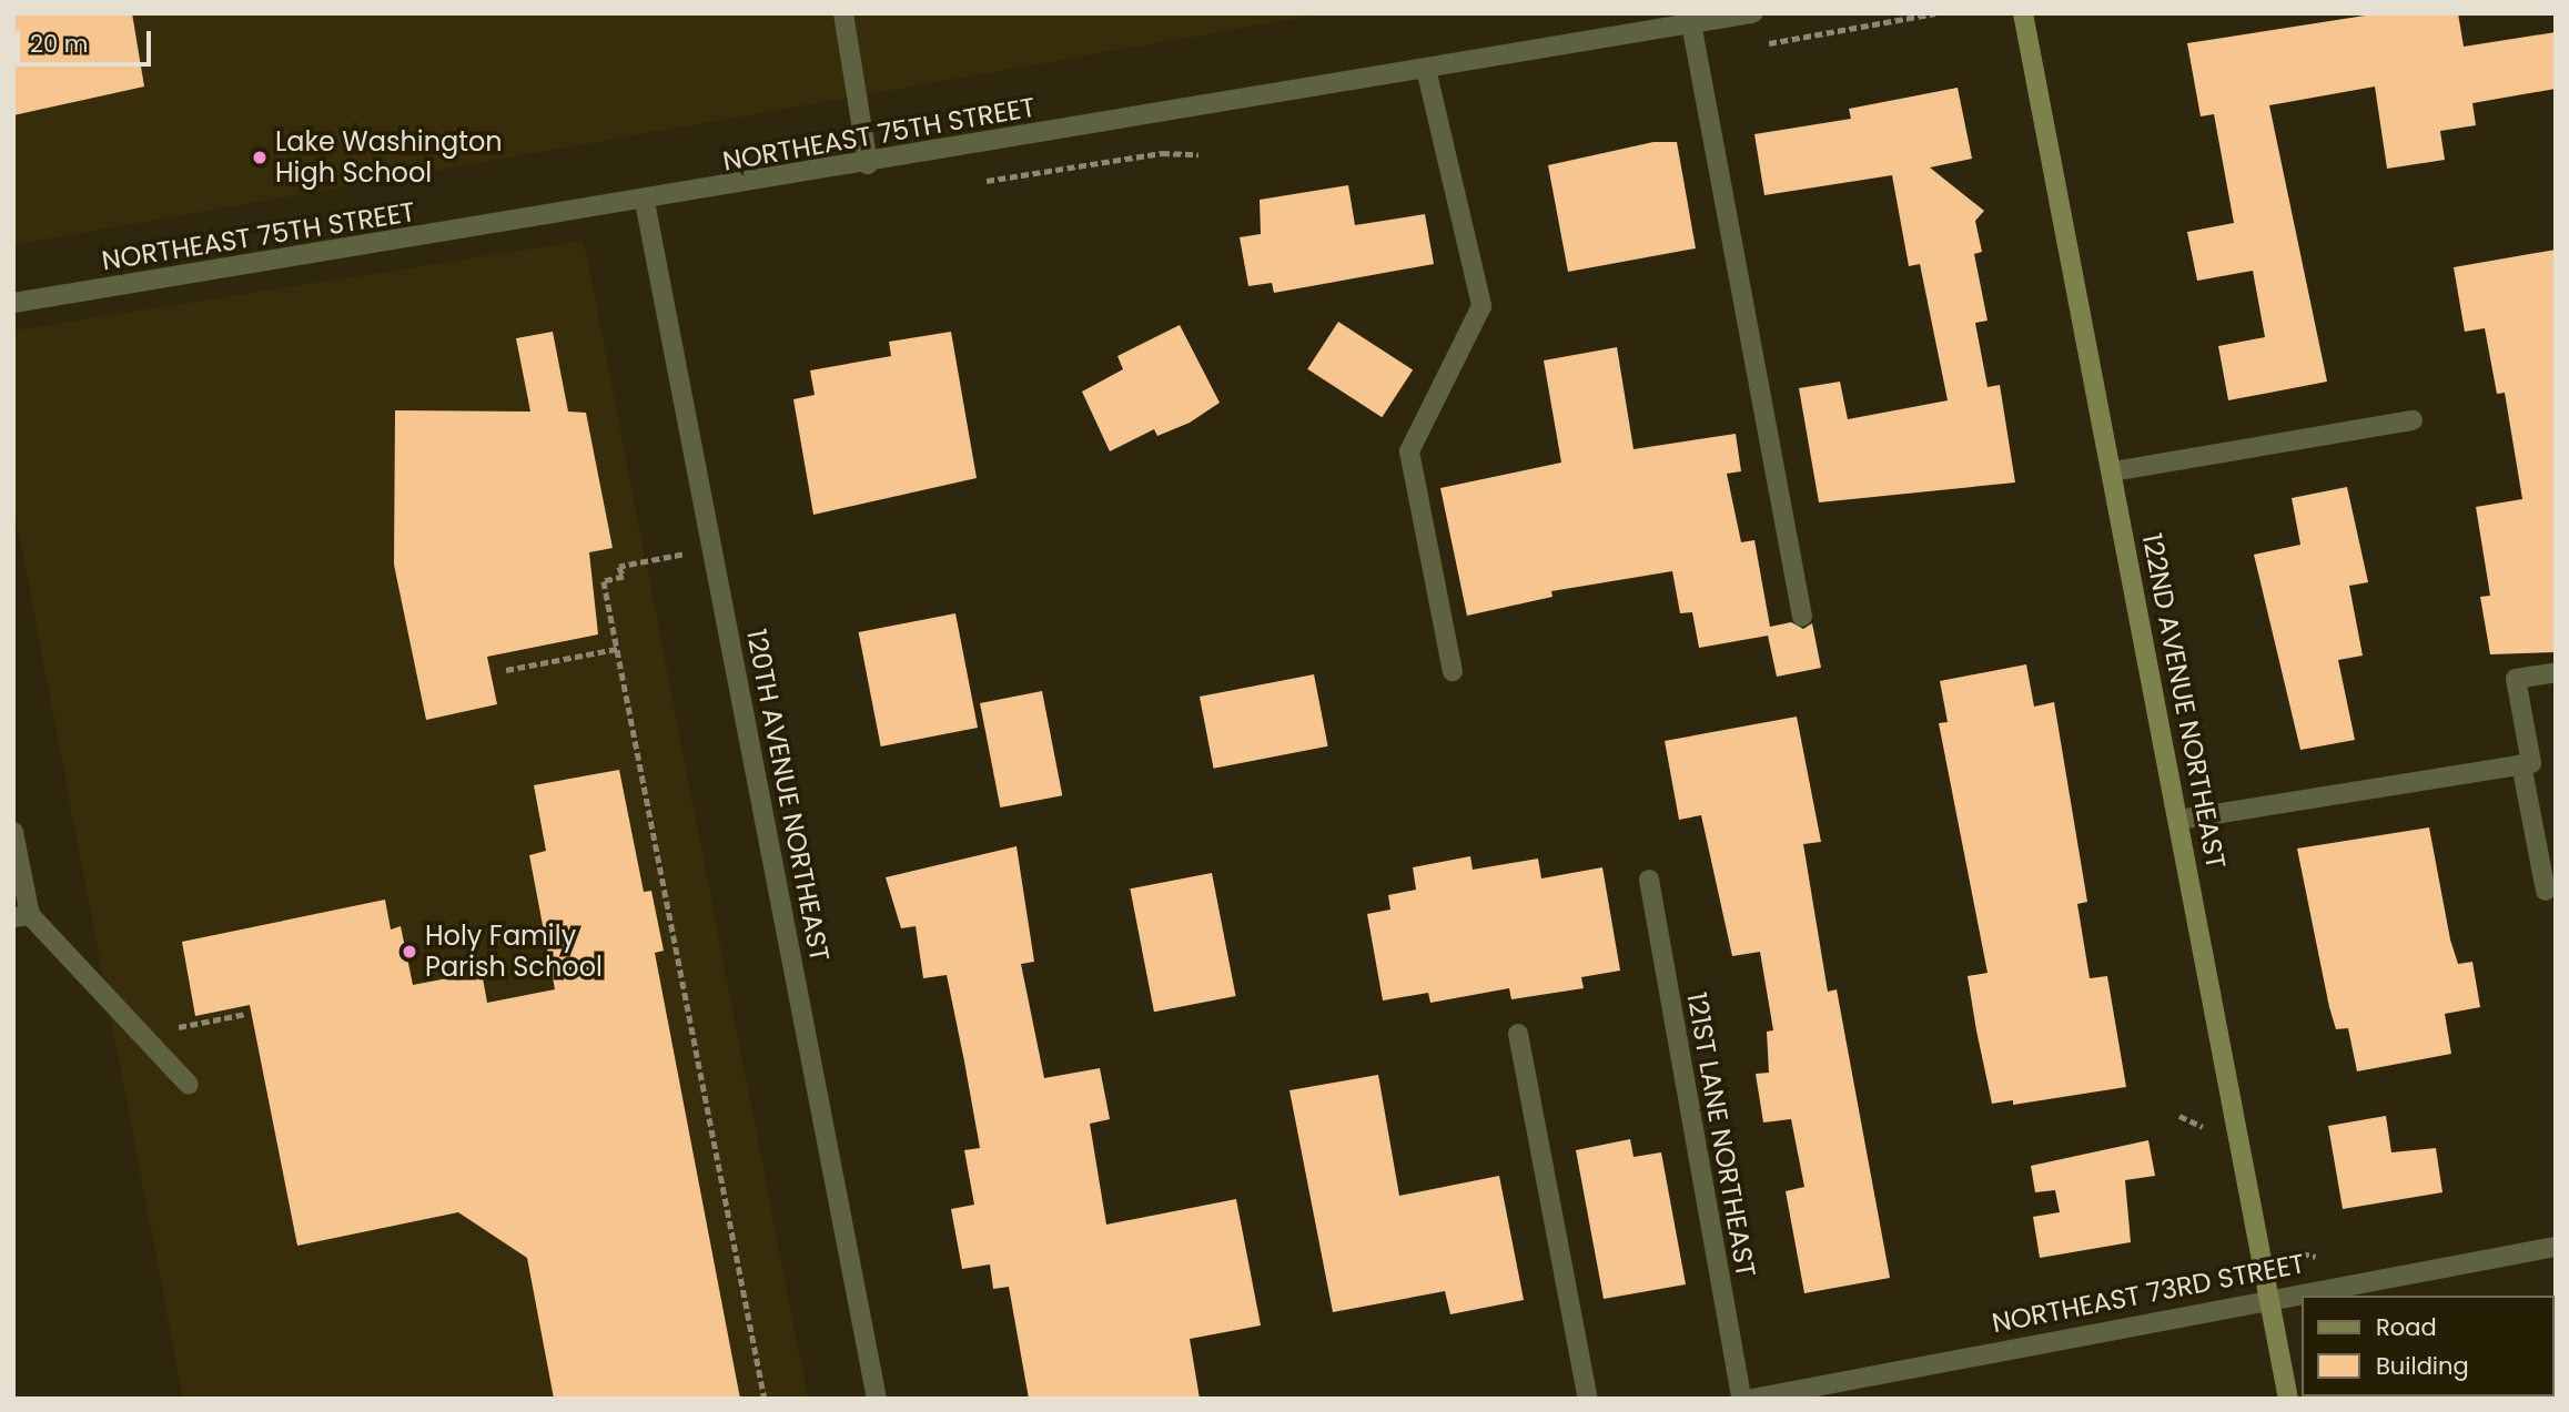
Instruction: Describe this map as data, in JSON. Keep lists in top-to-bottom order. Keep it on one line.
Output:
{"streets":{"street":["NORTHEAST 75TH STREET","122ND AVENUE NORTHEAST","120TH AVENUE NORTHEAST","121ST LANE NORTHEAST","NORTHEAST 73RD STREET"]},"crossings":[["NORTHEAST 75TH STREET","120TH AVENUE NORTHEAST"],["122ND AVENUE NORTHEAST","NORTHEAST 73RD STREET"]],"places":["Lake Washington High School","Holy Family Parish School"],"legend":["Road","Building"],"scale_bar":"20 m"}
